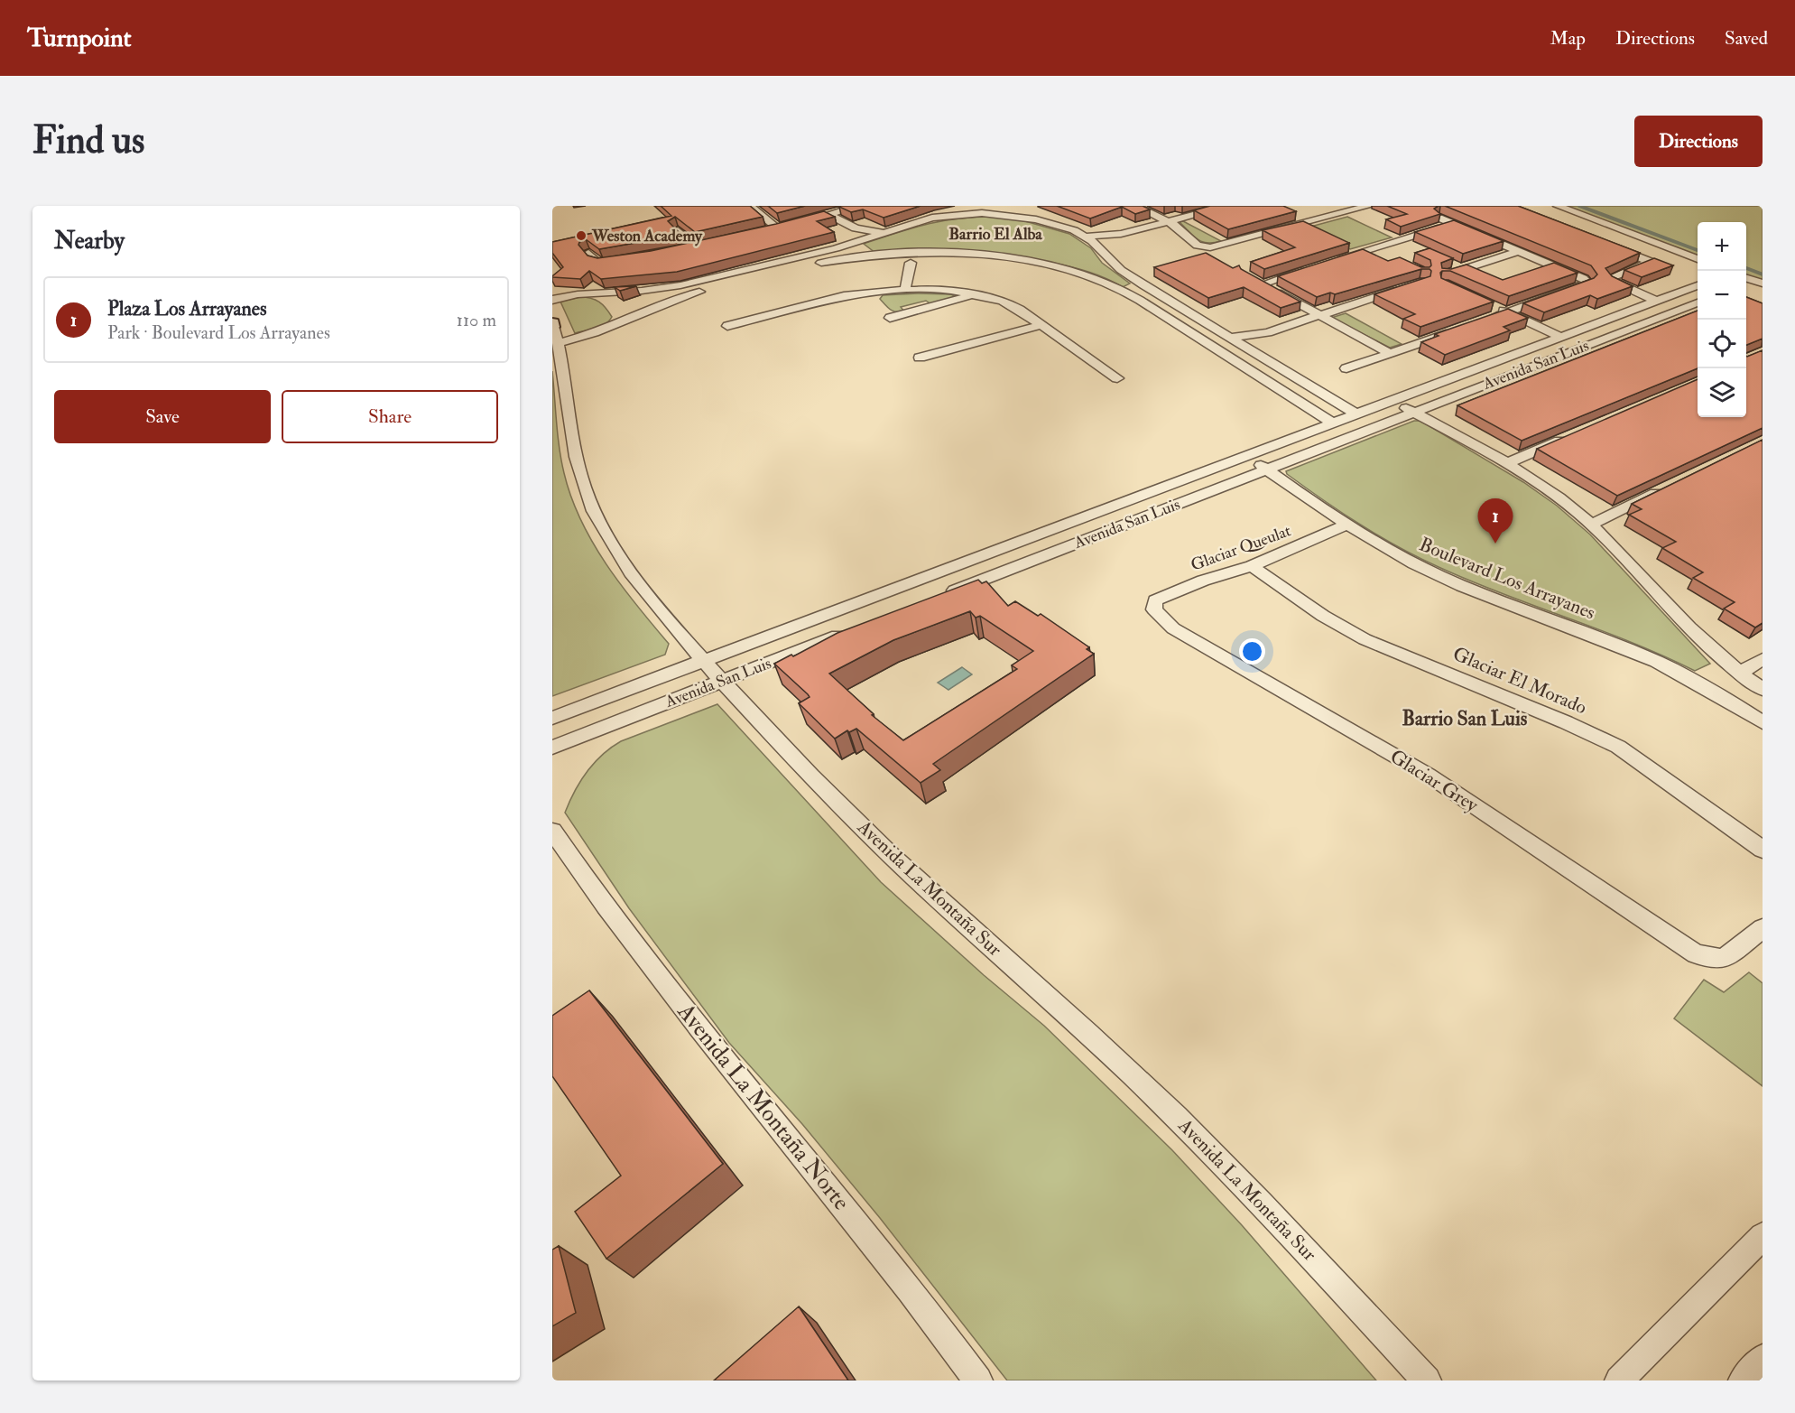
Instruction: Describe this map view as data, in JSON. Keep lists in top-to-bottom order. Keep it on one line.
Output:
{"streets":{"street":["Avenida San Luis","Glaciar Queulat","Boulevard Los Arrayanes","Glaciar El Morado","Glaciar Grey","Avenida La Montaña Sur","Avenida La Montaña Norte"]},"crossings":[["Avenida San Luis","Boulevard Los Arrayanes"],["Avenida San Luis","Avenida La Montaña Sur"],["Glaciar Queulat","Boulevard Los Arrayanes"],["Glaciar Queulat","Glaciar El Morado"],["Glaciar Queulat","Glaciar Grey"]],"districts":["Barrio El Alba","Barrio San Luis"],"places":["Weston Academy"],"page":{"header":"Turnpoint","nav":["Map","Directions","Saved"],"buttons":["Directions",["Save","Share"]],"title":"Find us","heading":"Nearby","map_buttons":["+","−"],"list":[{"mark":"1","name":"Plaza Los Arrayanes","note":"Park · Boulevard Los Arrayanes","value":"110 m"}],"pins":"1"}}
